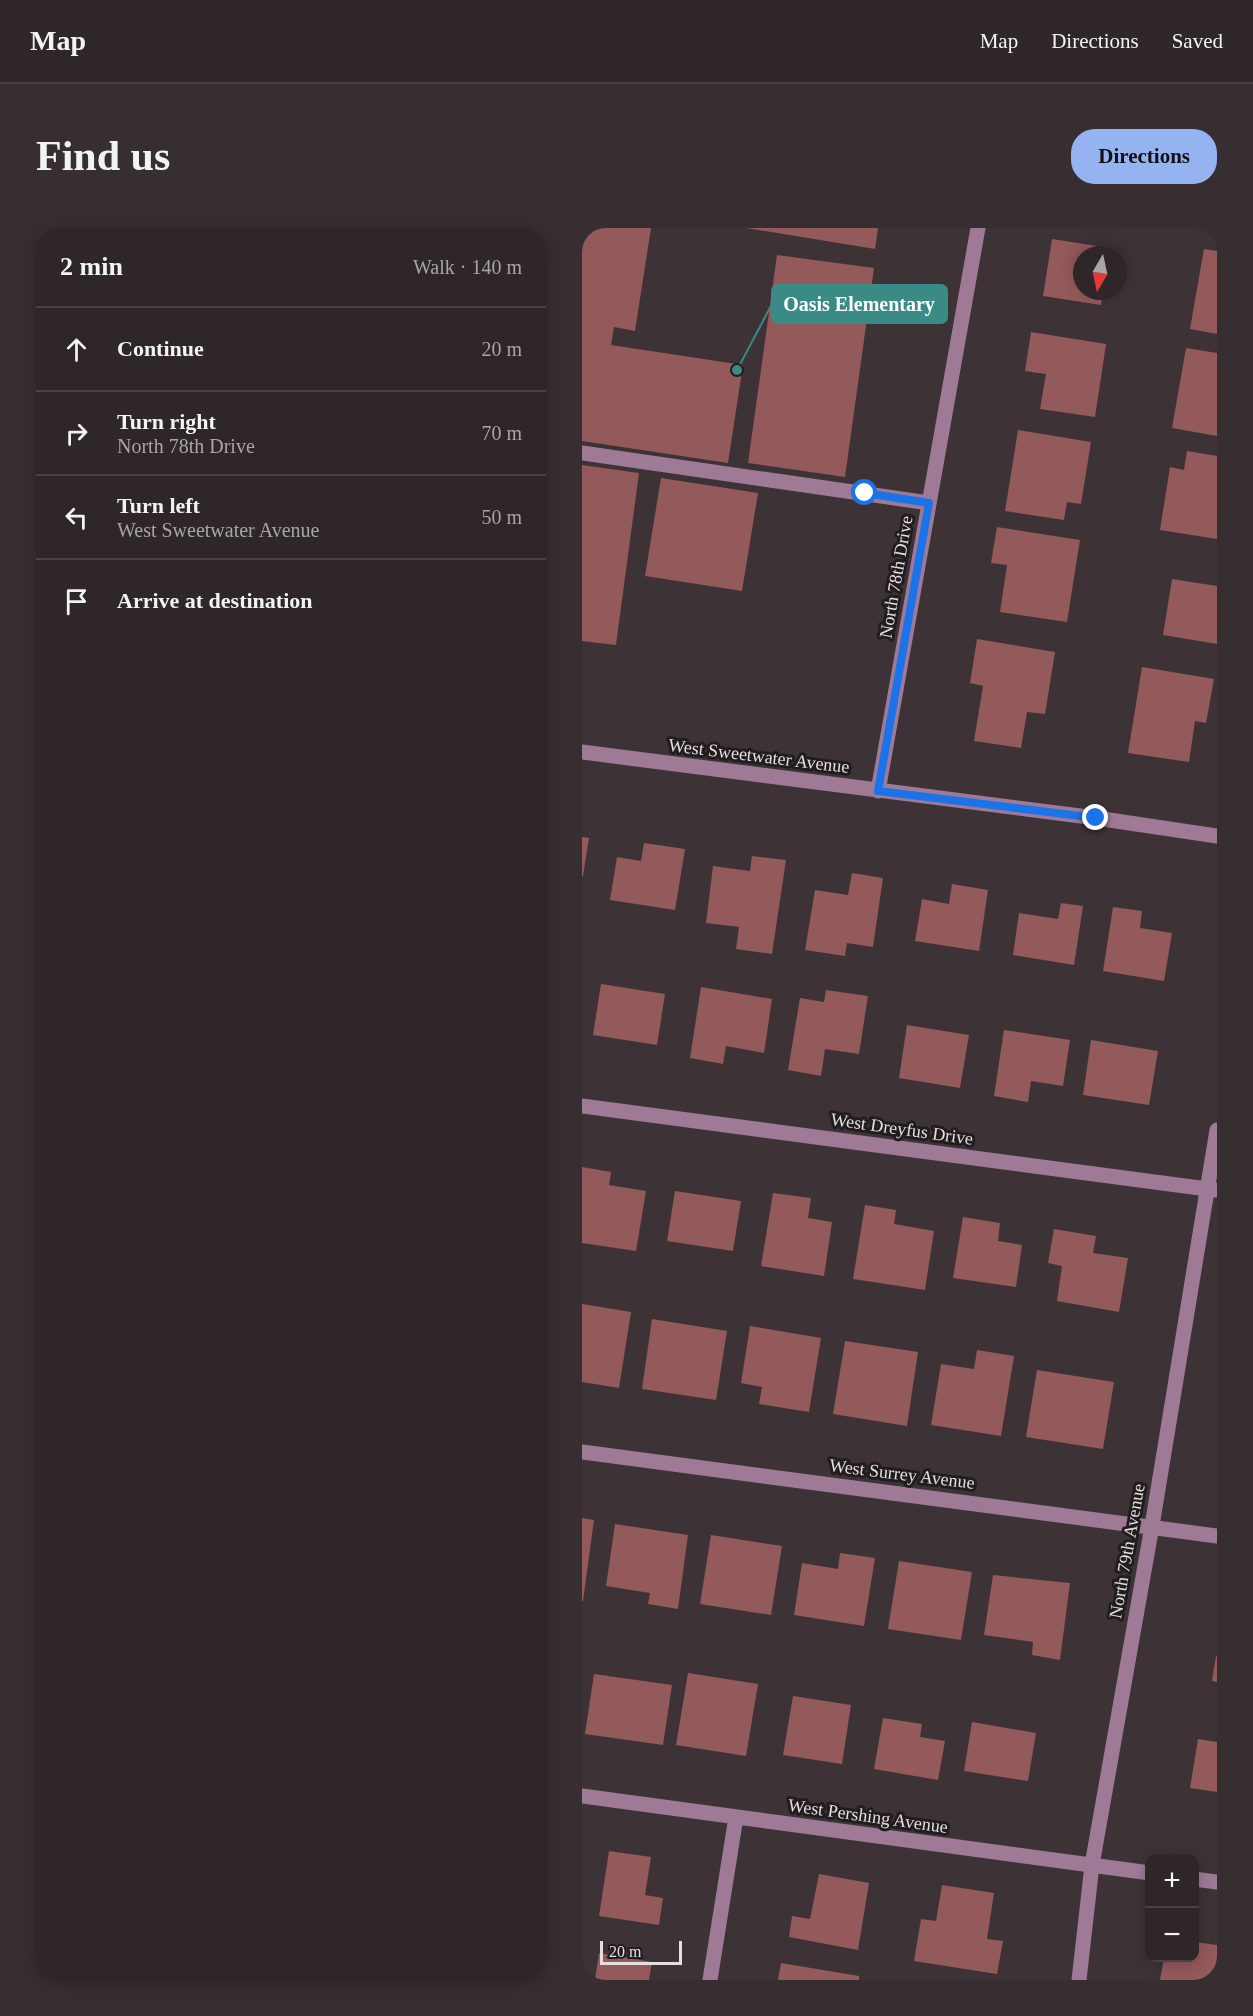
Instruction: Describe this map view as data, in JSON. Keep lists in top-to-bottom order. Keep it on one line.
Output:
{"streets":{"street":["North 78th Drive","West Sweetwater Avenue","West Dreyfus Drive","West Surrey Avenue","North 79th Avenue","West Pershing Avenue"]},"crossings":[["North 78th Drive","West Sweetwater Avenue"],["West Dreyfus Drive","North 79th Avenue"],["West Surrey Avenue","North 79th Avenue"],["North 79th Avenue","West Pershing Avenue"]],"places":["Oasis Elementary"],"scale_bar":"20 m","north":"bottom","page":{"header":"Map","nav":["Map","Directions","Saved"],"buttons":"Directions","title":"Find us","heading":["2 min","Walk · 140 m"],"list":[["Continue","20 m"],["Turn right","North 78th Drive","70 m"],["Turn left","West Sweetwater Avenue","50 m"],"Arrive at destination"],"map_buttons":["+","−"],"scale":"20 m"}}
